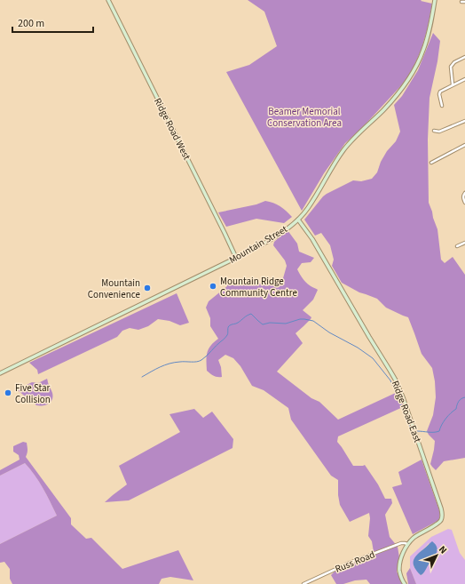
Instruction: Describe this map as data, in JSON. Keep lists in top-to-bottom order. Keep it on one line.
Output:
{"streets":{"main road":["Ridge Road West","Mountain Street","Ridge Road East"],"street":["Russ Road"]},"crossings":[["Ridge Road West","Mountain Street"],["Mountain Street","Ridge Road East"],["Ridge Road East","Russ Road"]],"parks":["Beamer Memorial Conservation Area"],"places":["Mountain Ridge Community Centre","Mountain Convenience","Five Star Collision"],"scale_bar":"200 m","north":"top right"}
